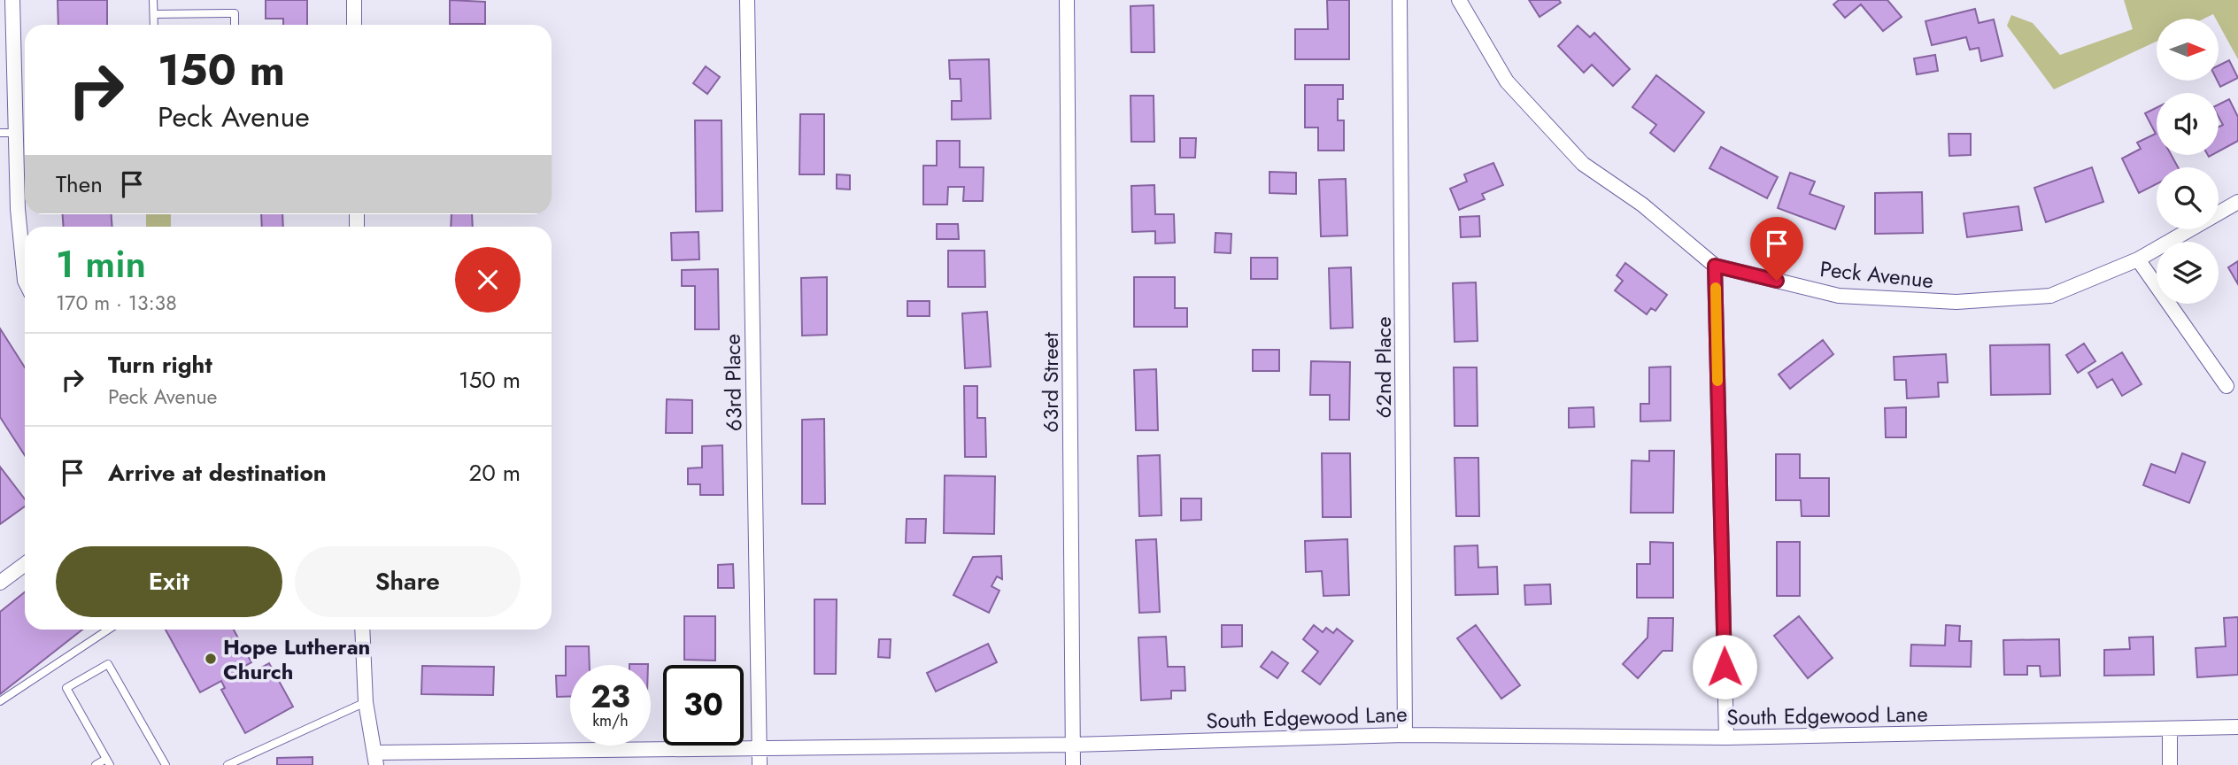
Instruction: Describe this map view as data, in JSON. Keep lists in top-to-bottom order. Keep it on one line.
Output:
{"streets":{"street":["Peck Avenue","62nd Place","63rd Place","63rd Street","South Edgewood Lane"]},"crossings":[["62nd Place","South Edgewood Lane"],["63rd Place","South Edgewood Lane"],["63rd Street","South Edgewood Lane"]],"places":["Hope Lutheran Church"],"north":"right","page":{"turn":["150 m","Peck Avenue"],"then":"Then","heading":["1 min","170 m · 13:38"],"list":[{"name":"Turn right","note":"Peck Avenue","value":"150 m"},{"name":"Arrive at destination","value":"20 m"}],"buttons":["Exit","Share"],"speed":"23 km/h","limit":"30"}}
